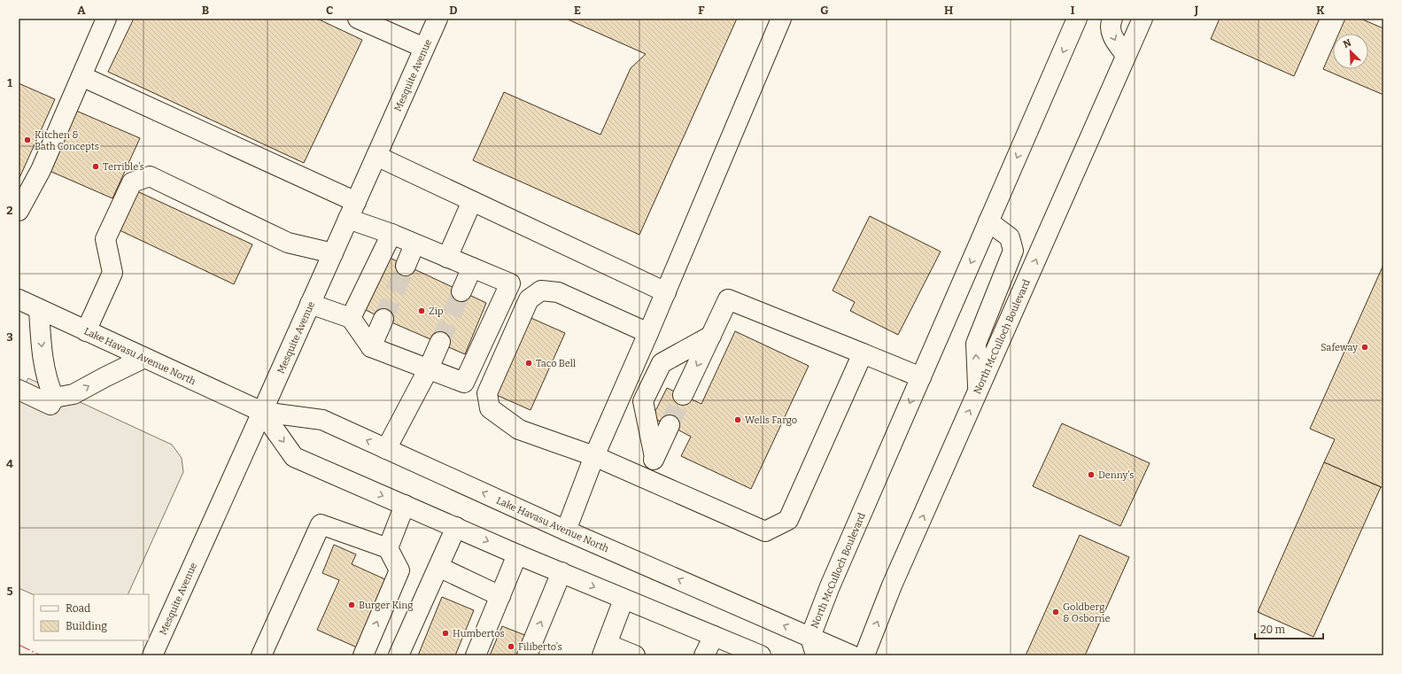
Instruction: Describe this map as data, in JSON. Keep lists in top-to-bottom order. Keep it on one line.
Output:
{"streets":{"main road":["Mesquite Avenue","North McCulloch Boulevard","Lake Havasu Avenue North"]},"crossings":[["Mesquite Avenue","Lake Havasu Avenue North"],["North McCulloch Boulevard","Lake Havasu Avenue North"]],"places":["Kitchen & Bath Concepts","Terrible’s","Zip","Safeway","Taco Bell","Wells Fargo","Denny's","Burger King","Goldberg & Osborne","Humbertos","Filiberto’s"],"legend":["Road","Building"],"scale_bar":"20 m","north":"top left","grid":{"columns":["A","B","C","D","E","F","G","H","I","J","K"],"rows":["1","2","3","4","5"]}}
